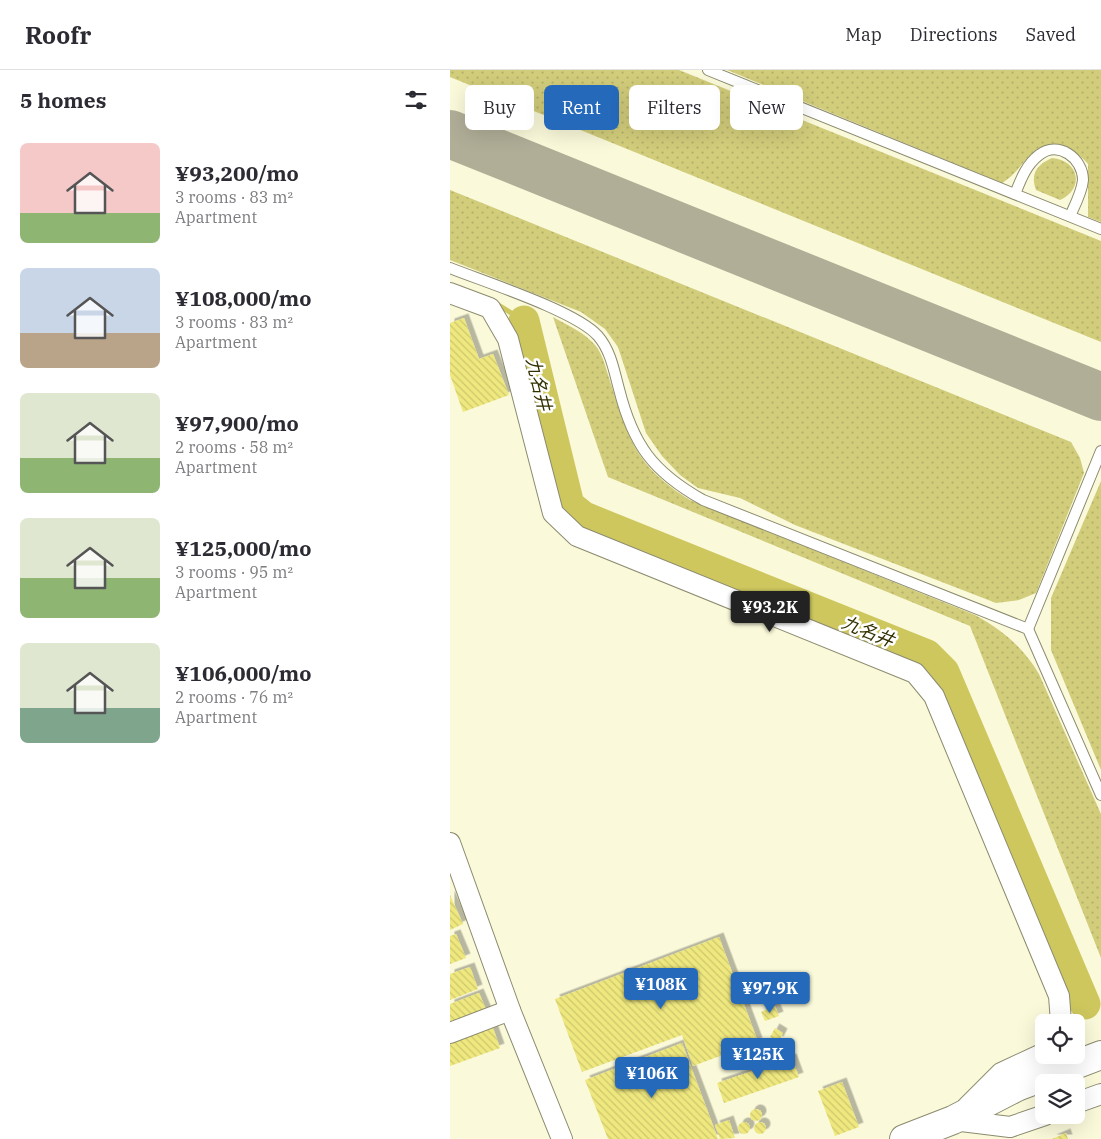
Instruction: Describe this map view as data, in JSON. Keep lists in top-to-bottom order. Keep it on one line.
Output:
{"water":["九名井"],"page":{"header":"Roofr","nav":["Map","Directions","Saved"],"heading":"5 homes","chip":["Buy","Rent","Filters","New"],"list":[{"name":"¥93,200/mo","note":"3 rooms · 83 m² · Apartment"},{"name":"¥108,000/mo","note":"3 rooms · 83 m² · Apartment"},{"name":"¥97,900/mo","note":"2 rooms · 58 m² · Apartment"},{"name":"¥125,000/mo","note":"3 rooms · 95 m² · Apartment"},{"name":"¥106,000/mo","note":"2 rooms · 76 m² · Apartment"}],"price":["¥93.2K","¥108K","¥97.9K","¥125K","¥106K"]}}
